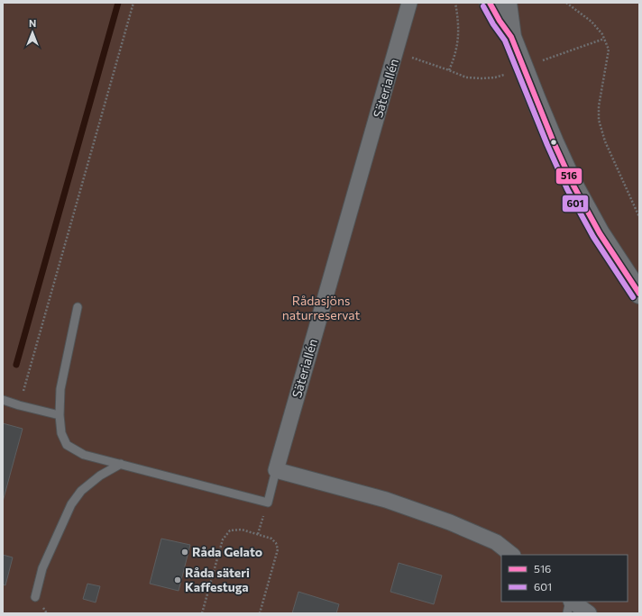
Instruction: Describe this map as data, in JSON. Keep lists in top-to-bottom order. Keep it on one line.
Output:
{"streets":{"street":["Säteriallén"]},"parks":["Rådasjöns naturreservat"],"places":["Råda Gelato","Råda säteri Kaffestuga"],"lines":["transit line 516","transit line 601"],"legend":["516","601"],"north":"top"}
